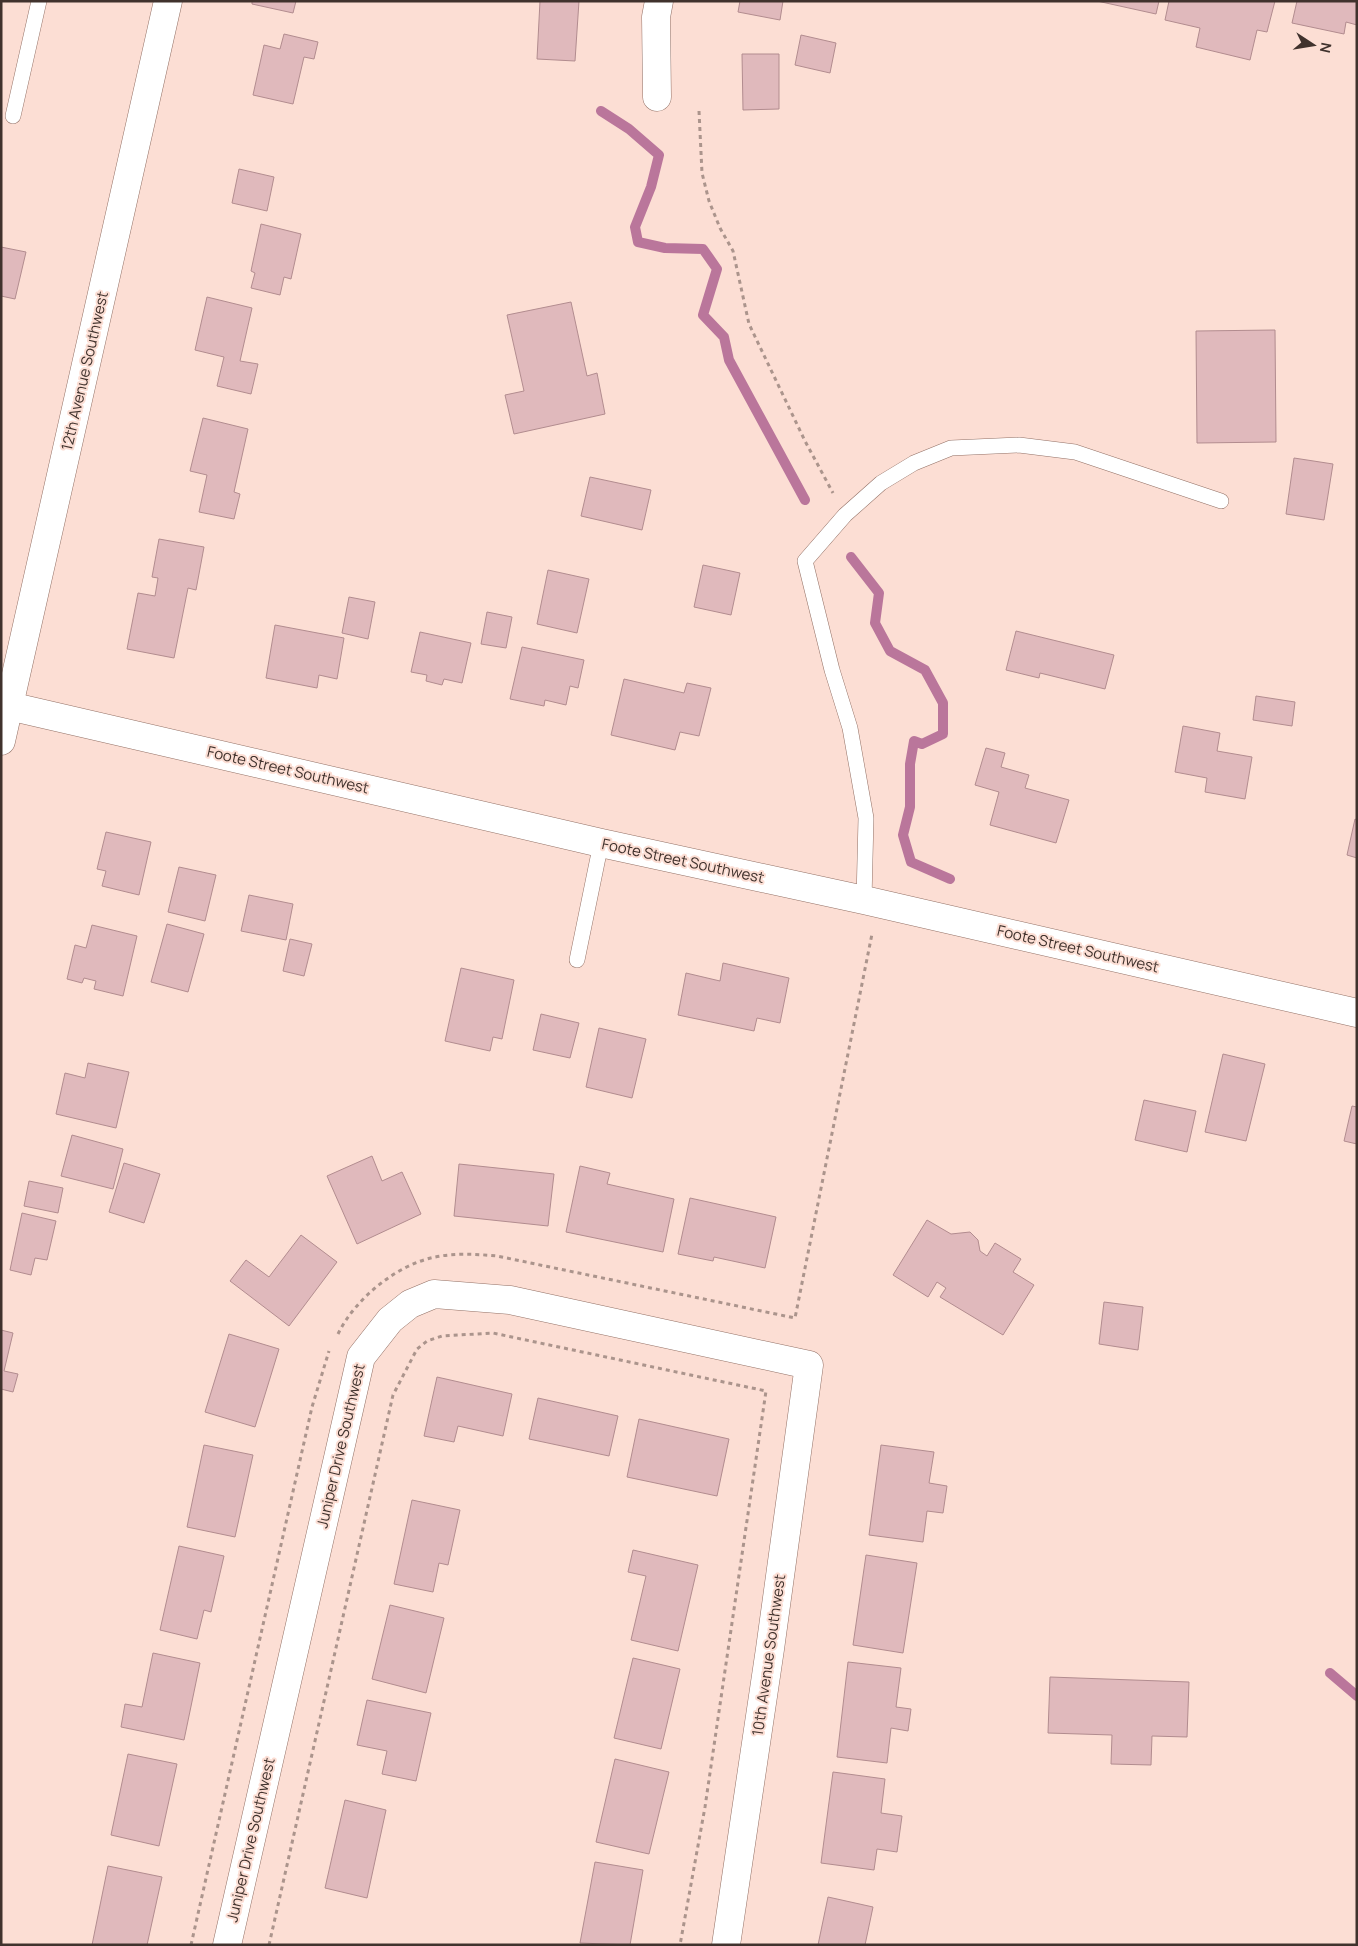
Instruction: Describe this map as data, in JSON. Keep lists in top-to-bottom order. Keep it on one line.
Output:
{"streets":{"street":["12th Avenue Southwest","Foote Street Southwest","Juniper Drive Southwest","10th Avenue Southwest"]},"crossings":[["12th Avenue Southwest","Foote Street Southwest"],["Juniper Drive Southwest","10th Avenue Southwest"]],"north":"right"}
